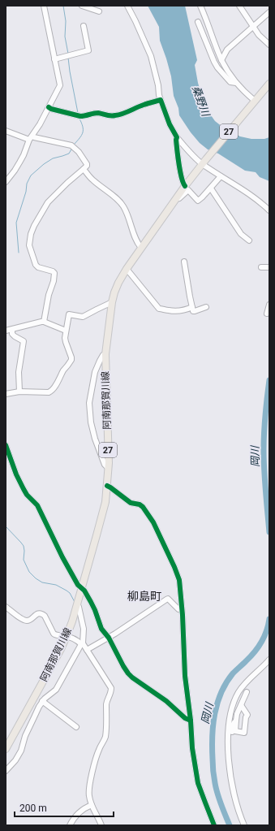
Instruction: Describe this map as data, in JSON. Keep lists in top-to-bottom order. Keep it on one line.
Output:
{"streets":{"main road":["27","阿南那賀川線"]},"districts":["柳島町"],"water":["桑野川","岡川"],"scale_bar":"200 m"}
